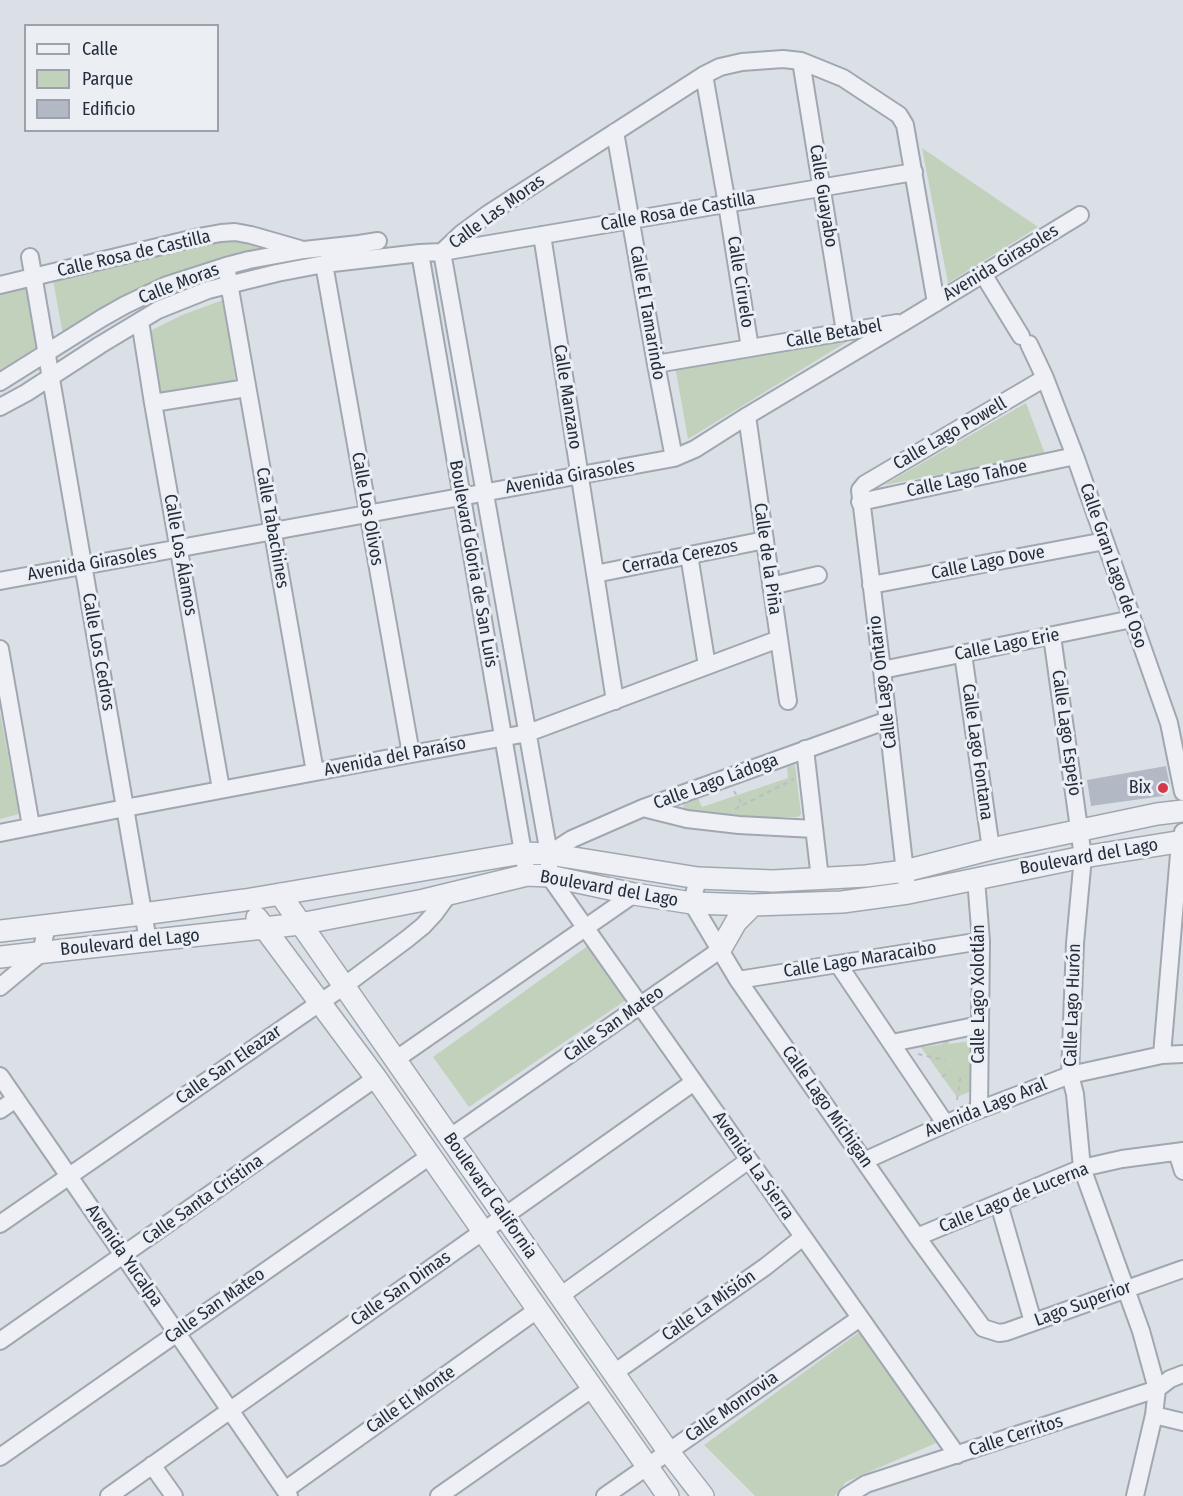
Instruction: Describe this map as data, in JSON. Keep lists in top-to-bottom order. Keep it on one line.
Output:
{"streets":{"street":["Calle Guayabo","Calle Las Moras","Calle Rosa de Castilla","Avenida Girasoles","Calle Ciruelo","Calle Moras","Calle El Tamarindo","Calle Betabel","Calle Manzano","Calle Lago Powell","Calle Lago Tahoe","Calle Los Olivos","Calle Tabachines","Calle Los Álamos","Cerrada Cerezos","Calle de la Piña","Calle Lago Dove","Boulevard Gloria de San Luis","Calle Gran Lago del Oso","Calle Lago Erie","Calle Los Cedros","Calle Lago Ontario","Calle Lago Espejo","Calle Lago Fontana","Avenida del Paraíso","Calle Lago Ládoga","Boulevard del Lago","Calle Lago Maracaibo","Calle Lago Xolotlán","Calle Lago Hurón","Calle San Mateo","Calle San Eleazar","Calle Lago Míchigan","Avenida Lago Aral","Avenida La Sierra","Boulevard California","Calle Lago de Lucerna","Calle Santa Cristina","Avenida Yucalpa","Calle San Dimas","Lago Superior","Calle La Misión","Calle El Monte","Calle Monrovia","Calle Cerritos"]},"crossings":[["Calle Guayabo","Calle Las Moras"],["Calle Guayabo","Calle Rosa de Castilla"],["Calle Guayabo","Calle Betabel"],["Calle Las Moras","Calle Rosa de Castilla"],["Calle Las Moras","Calle Ciruelo"],["Calle Las Moras","Calle Moras"],["Calle Las Moras","Calle El Tamarindo"],["Calle Las Moras","Calle Los Olivos"],["Calle Las Moras","Calle Tabachines"],["Calle Las Moras","Calle Los Álamos"],["Calle Las Moras","Boulevard Gloria de San Luis"],["Calle Las Moras","Calle Los Cedros"],["Calle Rosa de Castilla","Calle Ciruelo"],["Calle Rosa de Castilla","Calle Moras"],["Calle Rosa de Castilla","Calle El Tamarindo"],["Calle Rosa de Castilla","Calle Manzano"],["Calle Rosa de Castilla","Boulevard Gloria de San Luis"],["Calle Rosa de Castilla","Calle Los Cedros"],["Avenida Girasoles","Calle El Tamarindo"],["Avenida Girasoles","Calle Betabel"],["Avenida Girasoles","Calle Manzano"],["Avenida Girasoles","Calle Los Olivos"],["Avenida Girasoles","Calle Tabachines"],["Avenida Girasoles","Calle Los Álamos"],["Avenida Girasoles","Calle de la Piña"],["Avenida Girasoles","Boulevard Gloria de San Luis"],["Avenida Girasoles","Calle Gran Lago del Oso"],["Avenida Girasoles","Calle Los Cedros"],["Calle Ciruelo","Calle Betabel"],["Calle Moras","Calle Tabachines"],["Calle Moras","Calle Los Cedros"],["Calle El Tamarindo","Calle Betabel"],["Calle Manzano","Cerrada Cerezos"],["Calle Manzano","Avenida del Paraíso"],["Calle Lago Powell","Calle Lago Tahoe"],["Calle Lago Powell","Calle Gran Lago del Oso"],["Calle Lago Powell","Calle Lago Ontario"],["Calle Lago Tahoe","Calle Gran Lago del Oso"],["Calle Lago Tahoe","Calle Lago Ontario"],["Calle Los Olivos","Avenida del Paraíso"],["Calle Tabachines","Avenida del Paraíso"],["Calle Los Álamos","Avenida del Paraíso"],["Cerrada Cerezos","Calle de la Piña"],["Calle de la Piña","Avenida del Paraíso"],["Calle Lago Dove","Calle Gran Lago del Oso"],["Calle Lago Dove","Calle Lago Ontario"],["Boulevard Gloria de San Luis","Avenida del Paraíso"],["Boulevard Gloria de San Luis","Calle Lago Ládoga"],["Boulevard Gloria de San Luis","Boulevard del Lago"],["Boulevard Gloria de San Luis","Avenida La Sierra"],["Calle Gran Lago del Oso","Calle Lago Erie"],["Calle Lago Erie","Calle Lago Ontario"],["Calle Lago Erie","Calle Lago Espejo"],["Calle Lago Erie","Calle Lago Fontana"],["Calle Los Cedros","Avenida del Paraíso"],["Calle Los Cedros","Boulevard del Lago"],["Calle Lago Ontario","Calle Lago Ládoga"],["Calle Lago Ontario","Boulevard del Lago"],["Calle Lago Espejo","Boulevard del Lago"],["Calle Lago Espejo","Calle Lago Hurón"],["Calle Lago Fontana","Boulevard del Lago"],["Calle Lago Ládoga","Boulevard del Lago"],["Boulevard del Lago","Calle Lago Xolotlán"],["Boulevard del Lago","Calle Lago Hurón"],["Boulevard del Lago","Calle San Eleazar"],["Boulevard del Lago","Calle Lago Míchigan"],["Boulevard del Lago","Avenida La Sierra"],["Boulevard del Lago","Boulevard California"],["Calle Lago Maracaibo","Calle Lago Xolotlán"],["Calle Lago Maracaibo","Calle Lago Míchigan"],["Calle Lago Xolotlán","Avenida Lago Aral"],["Calle Lago Hurón","Avenida Lago Aral"],["Calle Lago Hurón","Calle Lago de Lucerna"],["Calle Lago Hurón","Lago Superior"],["Calle Lago Hurón","Calle Cerritos"],["Calle San Mateo","Calle Lago Míchigan"],["Calle San Mateo","Avenida La Sierra"],["Calle San Mateo","Boulevard California"],["Calle San Mateo","Avenida Yucalpa"],["Calle San Eleazar","Boulevard California"],["Calle San Eleazar","Avenida Yucalpa"],["Calle Lago Míchigan","Avenida Lago Aral"],["Calle Lago Míchigan","Calle Lago de Lucerna"],["Calle Lago Míchigan","Lago Superior"],["Avenida La Sierra","Calle San Dimas"],["Avenida La Sierra","Calle La Misión"],["Avenida La Sierra","Calle Monrovia"],["Avenida La Sierra","Calle Cerritos"],["Boulevard California","Calle Santa Cristina"],["Boulevard California","Calle San Dimas"],["Boulevard California","Calle La Misión"],["Boulevard California","Calle El Monte"],["Boulevard California","Calle Monrovia"],["Calle Santa Cristina","Avenida Yucalpa"],["Avenida Yucalpa","Calle San Dimas"],["Avenida Yucalpa","Calle El Monte"]],"places":["Bix"],"legend":["Calle","Parque","Edificio"]}
